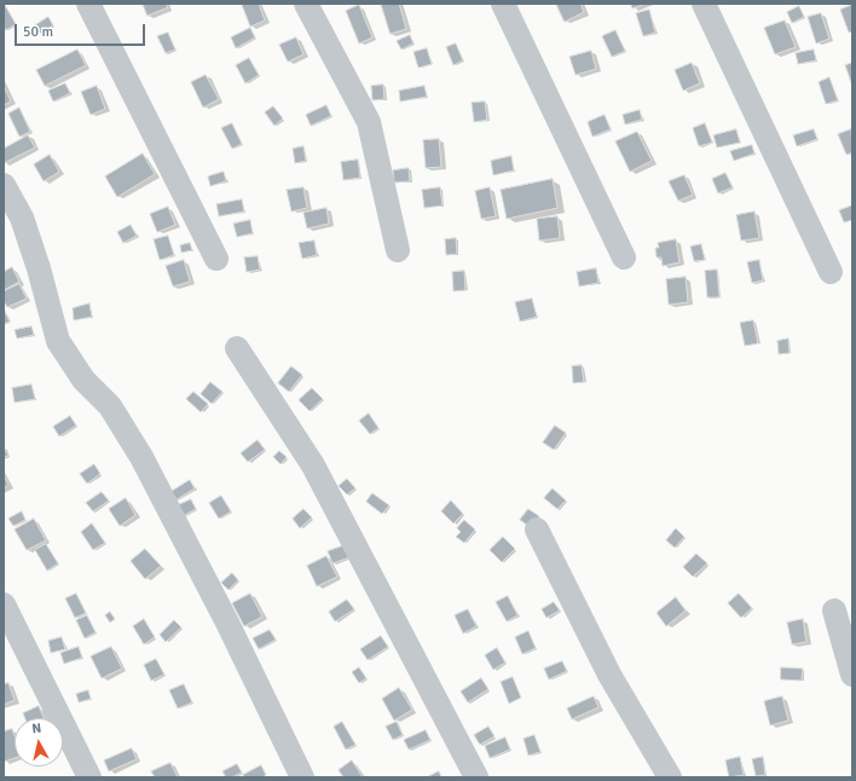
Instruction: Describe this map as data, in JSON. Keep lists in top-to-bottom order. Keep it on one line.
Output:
{"scale_bar":"50 m","north":"top"}
